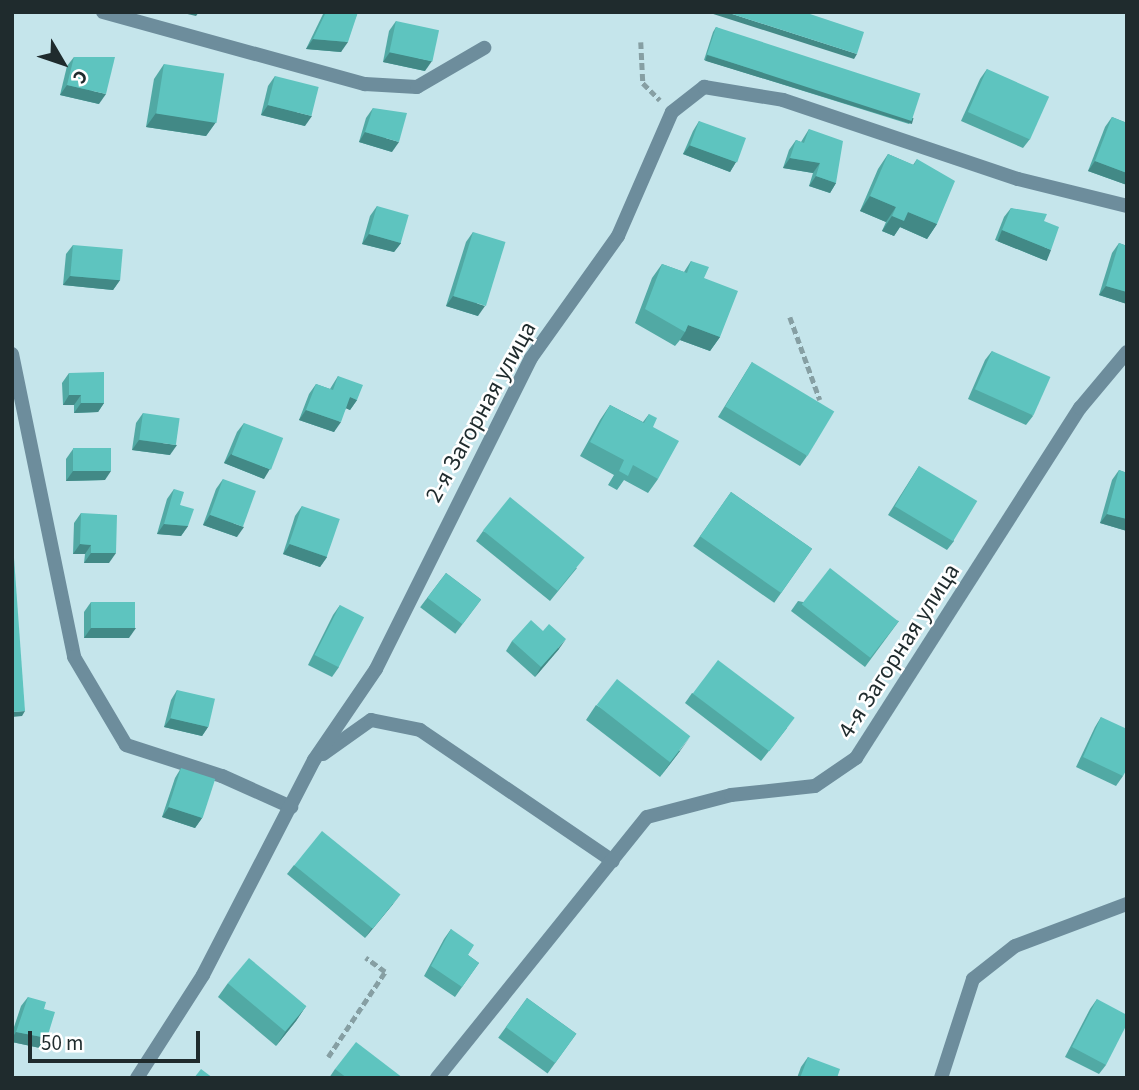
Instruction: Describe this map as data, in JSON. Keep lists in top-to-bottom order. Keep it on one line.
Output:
{"streets":{"street":["2-я Загорная улица","4-я Загорная улица"]},"scale_bar":"50 m","north":"bottom right"}
